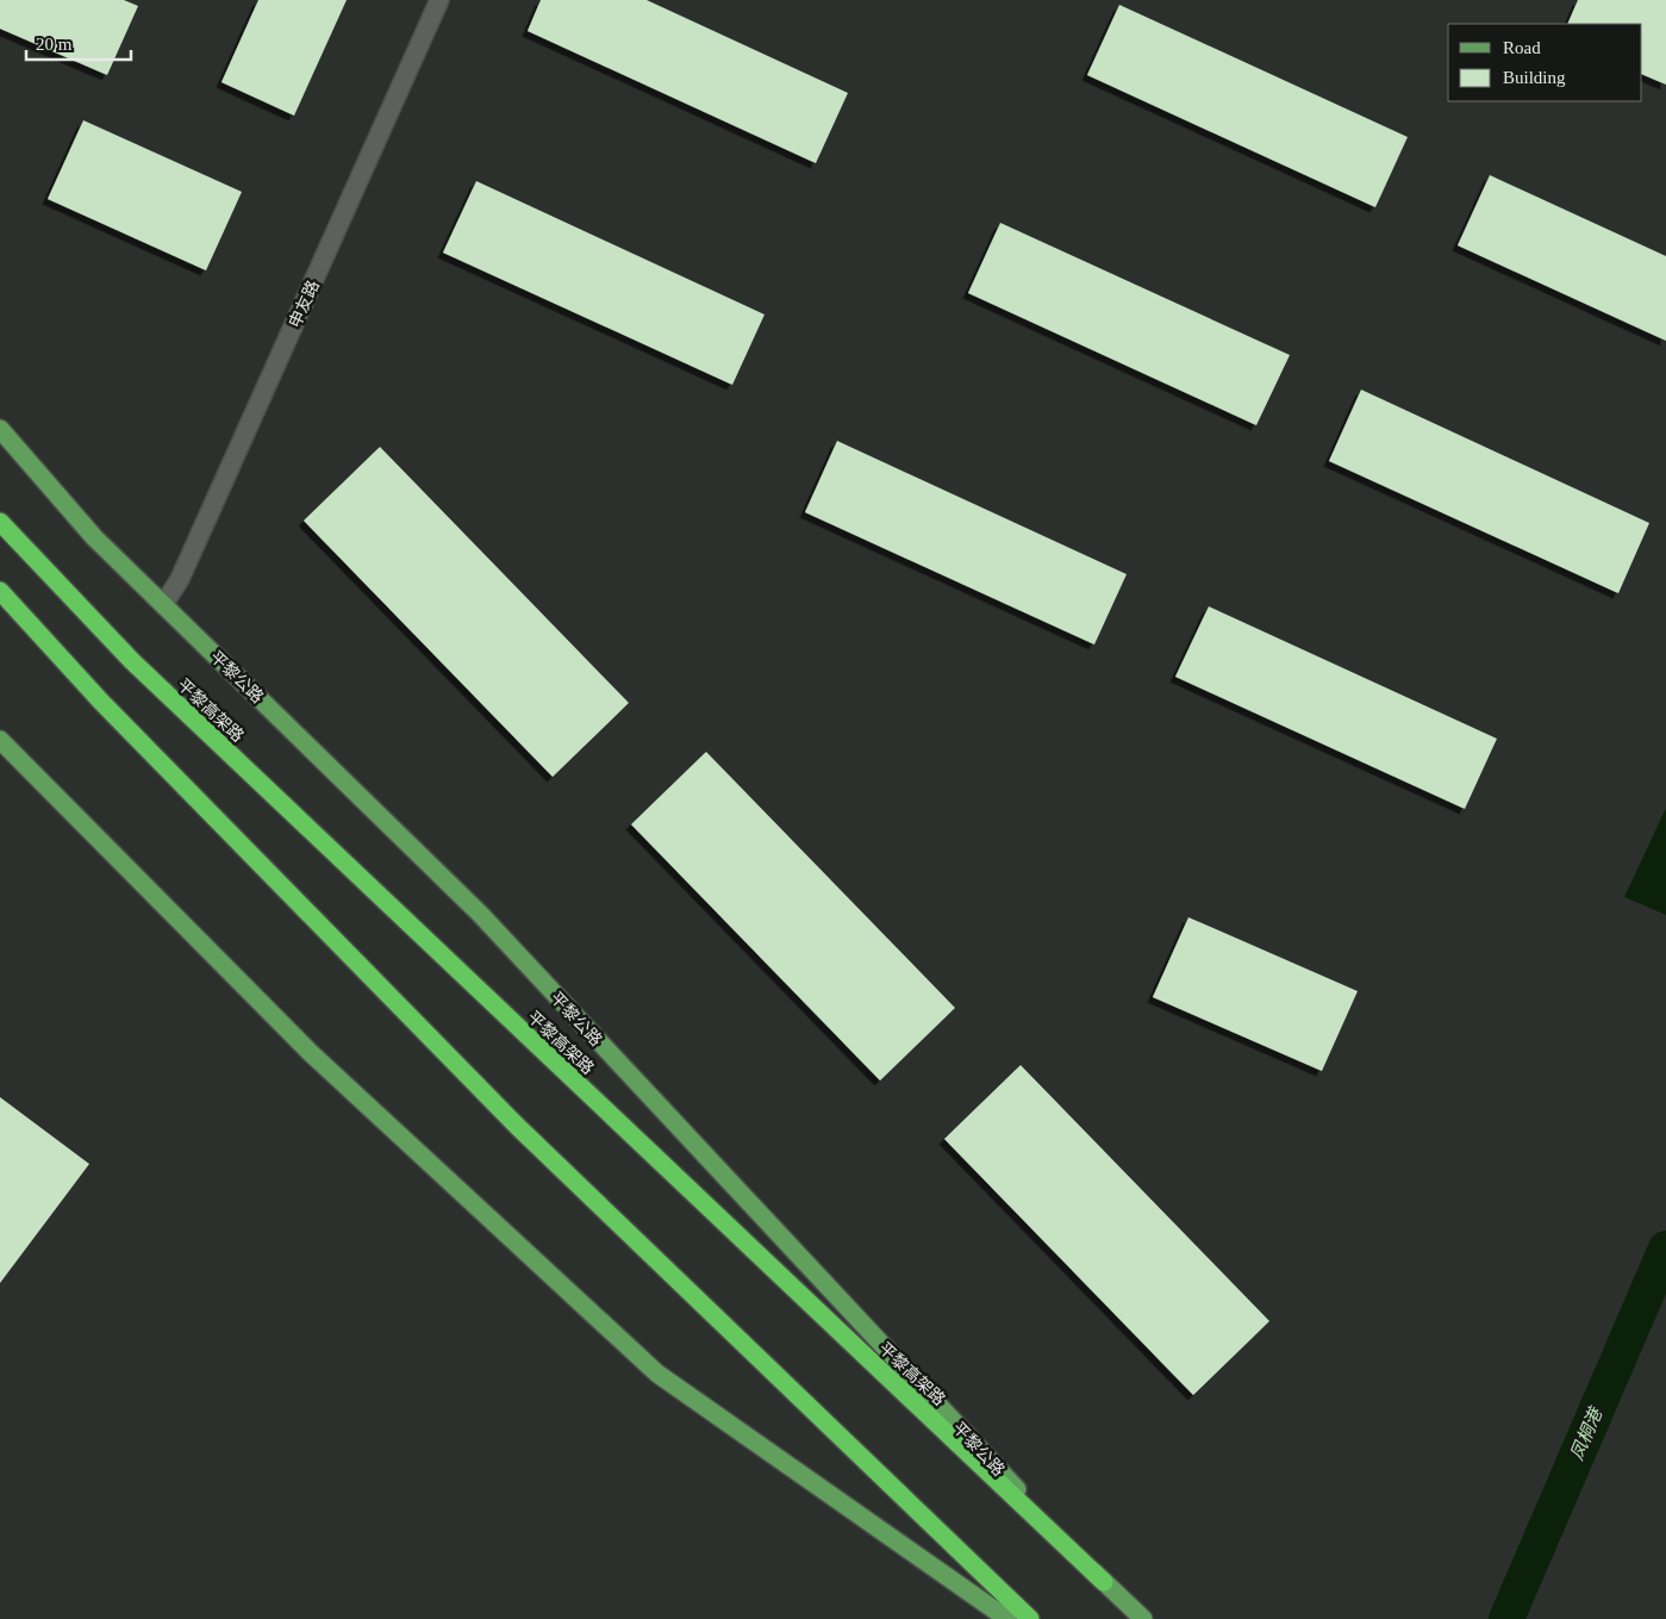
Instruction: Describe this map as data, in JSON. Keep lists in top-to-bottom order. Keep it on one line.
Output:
{"streets":{"highway":["平黎高架路"],"main road":["平黎公路"],"street":["申友路"]},"crossings":[["申友路","平黎公路"],["平黎公路","平黎高架路"]],"water":["凤桐港"],"legend":["Road","Building"],"scale_bar":"20 m"}
